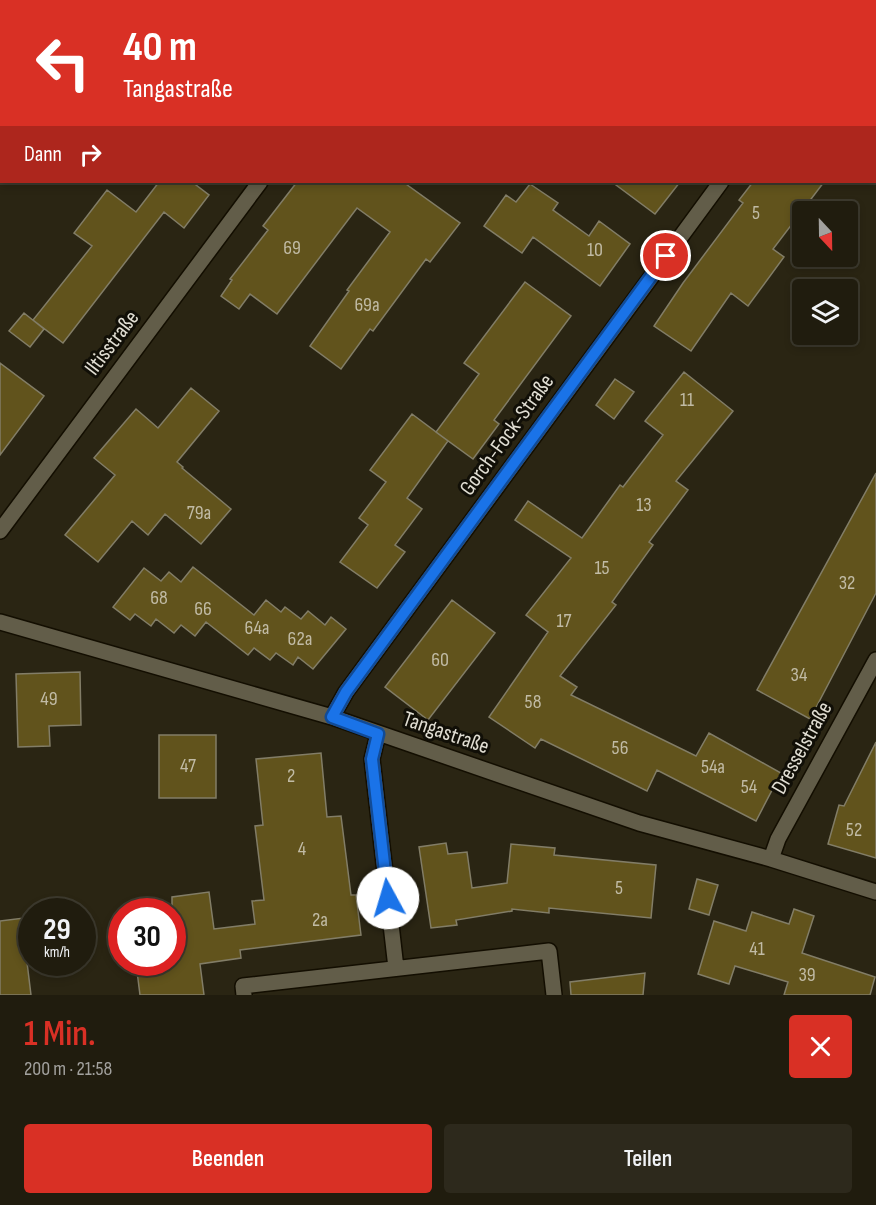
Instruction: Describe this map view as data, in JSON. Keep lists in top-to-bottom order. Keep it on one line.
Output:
{"streets":{"street":["Iltisstraße","Gorch-Fock-Straße","Tangastraße","Dresselstraße"]},"crossings":[["Gorch-Fock-Straße","Tangastraße"],["Tangastraße","Dresselstraße"]],"house_numbers":["5","69","10","69a","11","13","79a","15","32","68","66","17","64a","62a","60","34","49","58","56","47","54a","2","54","52","4","5","2a","41","39"],"north":"bottom","page":{"turn":["40 m","Tangastraße"],"then":"Dann","speed":"29 km/h","limit":"30","heading":["1 Min.","200 m · 21:58"],"buttons":["Beenden","Teilen"]}}
